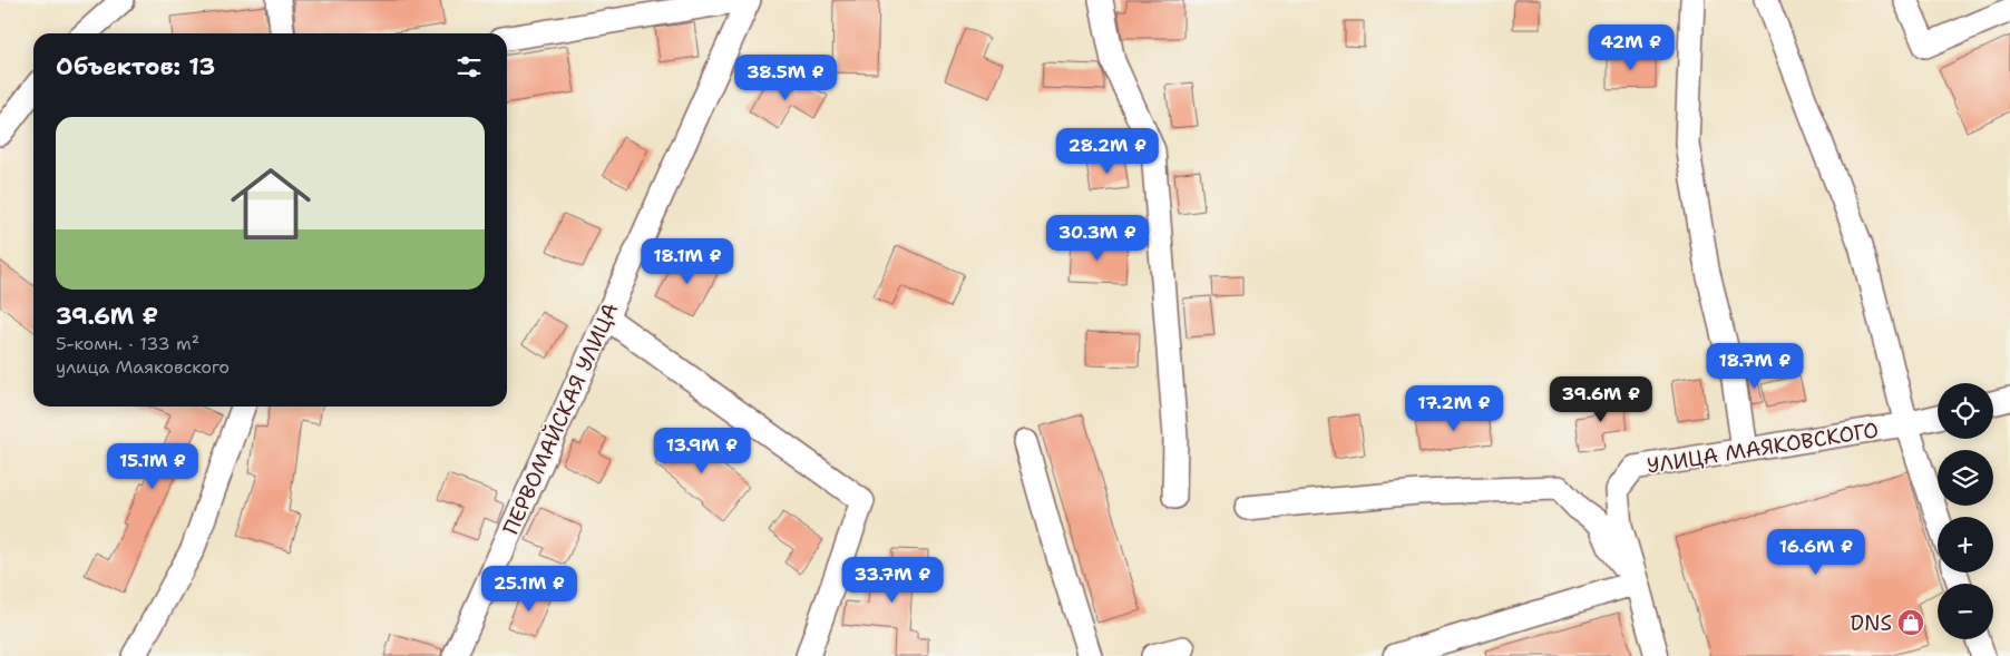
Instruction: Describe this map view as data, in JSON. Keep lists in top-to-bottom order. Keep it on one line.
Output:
{"streets":{"street":["ПЕРВОМАЙСКАЯ УЛИЦА","УЛИЦА МАЯКОВСКОГО"]},"places":{"shop":["DNS"]},"page":{"price":["42M ₽","38.5M ₽","28.2M ₽","30.3M ₽","18.1M ₽","18.7M ₽","39.6M ₽","17.2M ₽","13.9M ₽","15.1M ₽","16.6M ₽","33.7M ₽","25.1M ₽"],"heading":"Объектов: 13","list":[{"name":"39.6M ₽","note":"5-комн. · 133 m² · улица Маяковского"}],"map_buttons":["+","−"]}}
